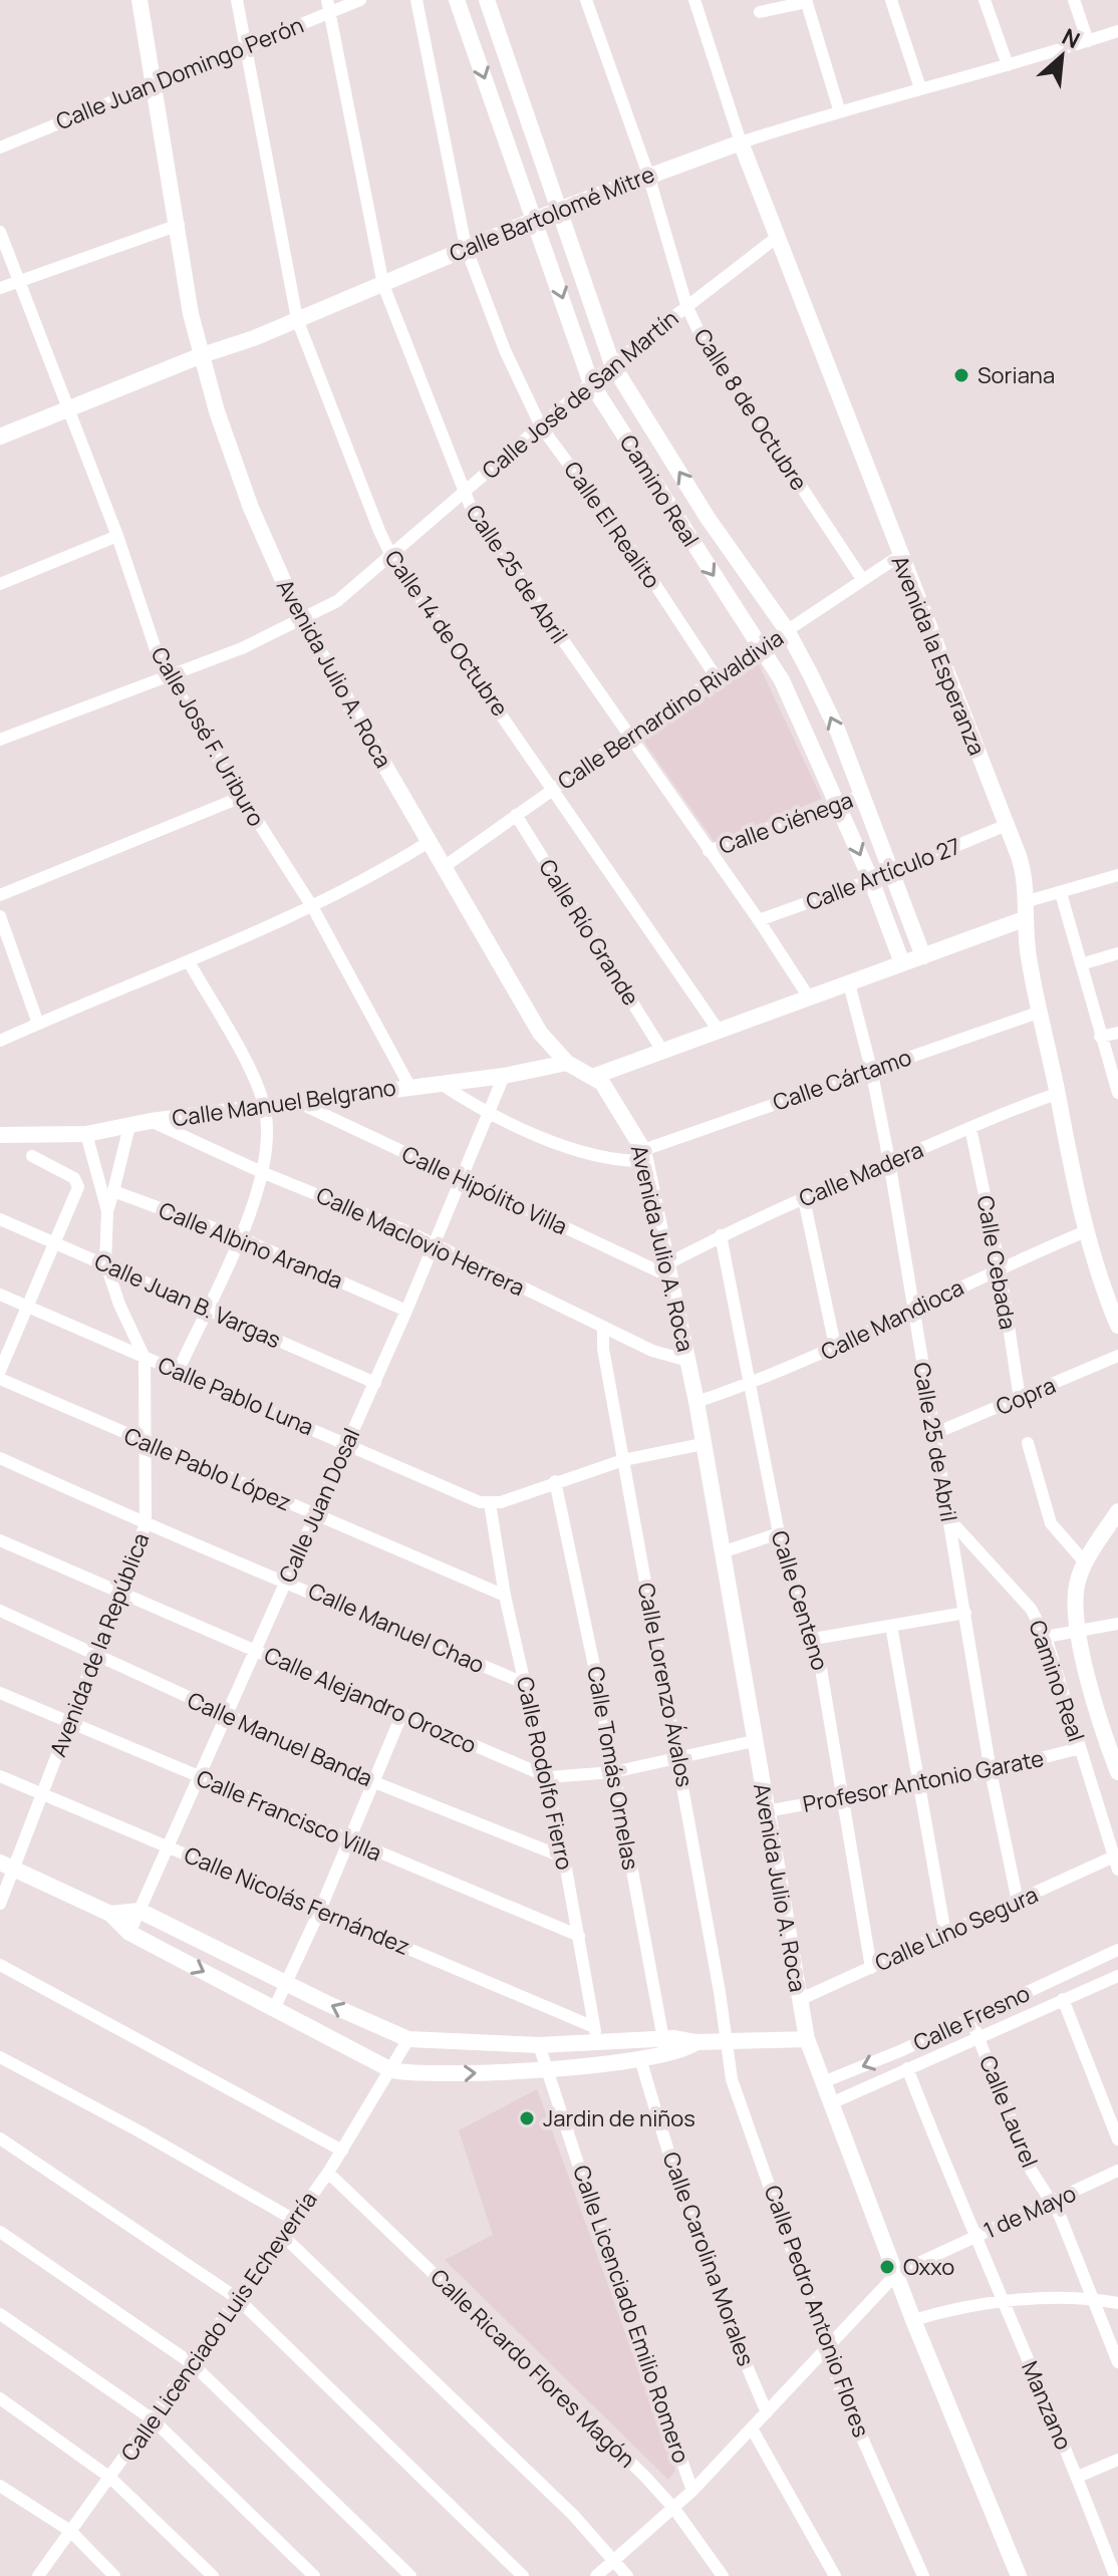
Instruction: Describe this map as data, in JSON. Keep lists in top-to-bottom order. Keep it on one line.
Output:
{"streets":{"street":["Calle Juan Domingo Perón","Calle Bartolomé Mitre","Calle José de San Martín","Calle 8 de Octubre","Camino Real","Calle El Realito","Calle 25 de Abril","Calle 14 de Octubre","Avenida la Esperanza","Avenida Julio A. Roca","Calle Bernardino Rivaldivia","Calle José F. Uriburo","Calle Ciénega","Calle Artículo 27","Calle Río Grande","Calle Cártamo","Calle Manuel Belgrano","Calle Madera","Calle Hipólito Villa","Calle Maclovio Herrera","Calle Albino Aranda","Calle Cebada","Calle Juan B. Vargas","Calle Mandioca","Calle Pablo Luna","Copra","Calle Pablo López","Calle Juan Dosal","Calle Centeno","Calle Manuel Chao","Avenida de la República","Calle Lorenzo Ávalos","Calle Alejandro Orozco","Calle Manuel Banda","Calle Tomás Ornelas","Calle Rodolfo Fierro","Profesor Antonio Garate","Calle Francisco Villa","Calle Nicolás Fernández","Calle Lino Segura","Calle Fresno","Calle Laurel","1 de Mayo","Calle Carolina Morales","Calle Pedro Antonio Flores","Calle Licenciado Emilio Romero","Calle Licenciado Luis Echeverría","Calle Ricardo Flores Magón","Manzano"]},"crossings":[["Calle Juan Domingo Perón","Calle 25 de Abril"],["Calle Juan Domingo Perón","Calle 14 de Octubre"],["Calle Juan Domingo Perón","Avenida Julio A. Roca"],["Calle Bartolomé Mitre","Calle 8 de Octubre"],["Calle Bartolomé Mitre","Camino Real"],["Calle Bartolomé Mitre","Calle El Realito"],["Calle Bartolomé Mitre","Calle 25 de Abril"],["Calle Bartolomé Mitre","Calle 14 de Octubre"],["Calle Bartolomé Mitre","Avenida la Esperanza"],["Calle Bartolomé Mitre","Avenida Julio A. Roca"],["Calle Bartolomé Mitre","Calle José F. Uriburo"],["Calle José de San Martín","Calle 8 de Octubre"],["Calle José de San Martín","Camino Real"],["Calle José de San Martín","Calle El Realito"],["Calle José de San Martín","Calle 25 de Abril"],["Calle José de San Martín","Calle 14 de Octubre"],["Calle José de San Martín","Avenida la Esperanza"],["Calle José de San Martín","Avenida Julio A. Roca"],["Calle José de San Martín","Calle José F. Uriburo"],["Calle 8 de Octubre","Calle Bernardino Rivaldivia"],["Camino Real","Calle 25 de Abril"],["Camino Real","Calle Bernardino Rivaldivia"],["Camino Real","Calle Ciénega"],["Camino Real","Calle Artículo 27"],["Camino Real","Profesor Antonio Garate"],["Camino Real","Calle Lino Segura"],["Calle El Realito","Calle Bernardino Rivaldivia"],["Calle 25 de Abril","Calle Bernardino Rivaldivia"],["Calle 25 de Abril","Calle Ciénega"],["Calle 25 de Abril","Calle Artículo 27"],["Calle 25 de Abril","Calle Cártamo"],["Calle 25 de Abril","Calle Madera"],["Calle 25 de Abril","Calle Mandioca"],["Calle 25 de Abril","Copra"],["Calle 25 de Abril","Profesor Antonio Garate"],["Calle 25 de Abril","Calle Lino Segura"],["Calle 14 de Octubre","Calle Bernardino Rivaldivia"],["Avenida la Esperanza","Calle Bernardino Rivaldivia"],["Avenida la Esperanza","Calle Artículo 27"],["Avenida la Esperanza","Calle Cártamo"],["Avenida la Esperanza","Calle Madera"],["Avenida la Esperanza","Calle Mandioca"],["Avenida Julio A. Roca","Calle Bernardino Rivaldivia"],["Avenida Julio A. Roca","Calle Cártamo"],["Avenida Julio A. Roca","Calle Manuel Belgrano"],["Avenida Julio A. Roca","Calle Madera"],["Avenida Julio A. Roca","Calle Hipólito Villa"],["Avenida Julio A. Roca","Calle Maclovio Herrera"],["Avenida Julio A. Roca","Calle Mandioca"],["Avenida Julio A. Roca","Calle Alejandro Orozco"],["Avenida Julio A. Roca","Profesor Antonio Garate"],["Avenida Julio A. Roca","Calle Lino Segura"],["Avenida Julio A. Roca","Calle Fresno"],["Avenida Julio A. Roca","1 de Mayo"],["Calle Bernardino Rivaldivia","Calle Río Grande"],["Calle José F. Uriburo","Calle Manuel Belgrano"],["Calle Manuel Belgrano","Calle Hipólito Villa"],["Calle Manuel Belgrano","Calle Maclovio Herrera"],["Calle Manuel Belgrano","Calle Juan Dosal"],["Calle Manuel Belgrano","Avenida de la República"],["Calle Madera","Calle Hipólito Villa"],["Calle Madera","Calle Cebada"],["Calle Madera","Calle Centeno"],["Calle Hipólito Villa","Calle Juan Dosal"],["Calle Maclovio Herrera","Calle Juan Dosal"],["Calle Maclovio Herrera","Calle Lorenzo Ávalos"],["Calle Albino Aranda","Calle Juan Dosal"],["Calle Cebada","Calle Mandioca"],["Calle Cebada","Copra"],["Calle Juan B. Vargas","Calle Juan Dosal"],["Calle Juan B. Vargas","Avenida de la República"],["Calle Mandioca","Calle Centeno"],["Calle Pablo Luna","Calle Juan Dosal"],["Calle Pablo Luna","Avenida de la República"],["Calle Pablo Luna","Calle Rodolfo Fierro"],["Calle Pablo López","Calle Juan Dosal"],["Calle Pablo López","Avenida de la República"],["Calle Pablo López","Calle Rodolfo Fierro"],["Calle Juan Dosal","Calle Manuel Chao"],["Calle Juan Dosal","Calle Alejandro Orozco"],["Calle Juan Dosal","Calle Manuel Banda"],["Calle Juan Dosal","Calle Francisco Villa"],["Calle Juan Dosal","Calle Nicolás Fernández"],["Calle Centeno","Profesor Antonio Garate"],["Calle Centeno","Calle Lino Segura"],["Calle Manuel Chao","Avenida de la República"],["Calle Manuel Chao","Calle Rodolfo Fierro"],["Avenida de la República","Calle Alejandro Orozco"],["Avenida de la República","Calle Manuel Banda"],["Avenida de la República","Calle Francisco Villa"],["Avenida de la República","Calle Nicolás Fernández"],["Calle Lorenzo Ávalos","Calle Alejandro Orozco"],["Calle Lorenzo Ávalos","Calle Pedro Antonio Flores"],["Calle Alejandro Orozco","Calle Tomás Ornelas"],["Calle Alejandro Orozco","Calle Rodolfo Fierro"],["Calle Manuel Banda","Calle Rodolfo Fierro"],["Calle Rodolfo Fierro","Calle Francisco Villa"],["Calle Rodolfo Fierro","Calle Nicolás Fernández"],["Calle Fresno","Calle Laurel"],["Calle Fresno","Manzano"],["Calle Laurel","1 de Mayo"],["1 de Mayo","Manzano"],["Calle Licenciado Luis Echeverría","Calle Ricardo Flores Magón"]],"places":["Soriana","Jardin de niños","Oxxo"],"north":"top right"}
